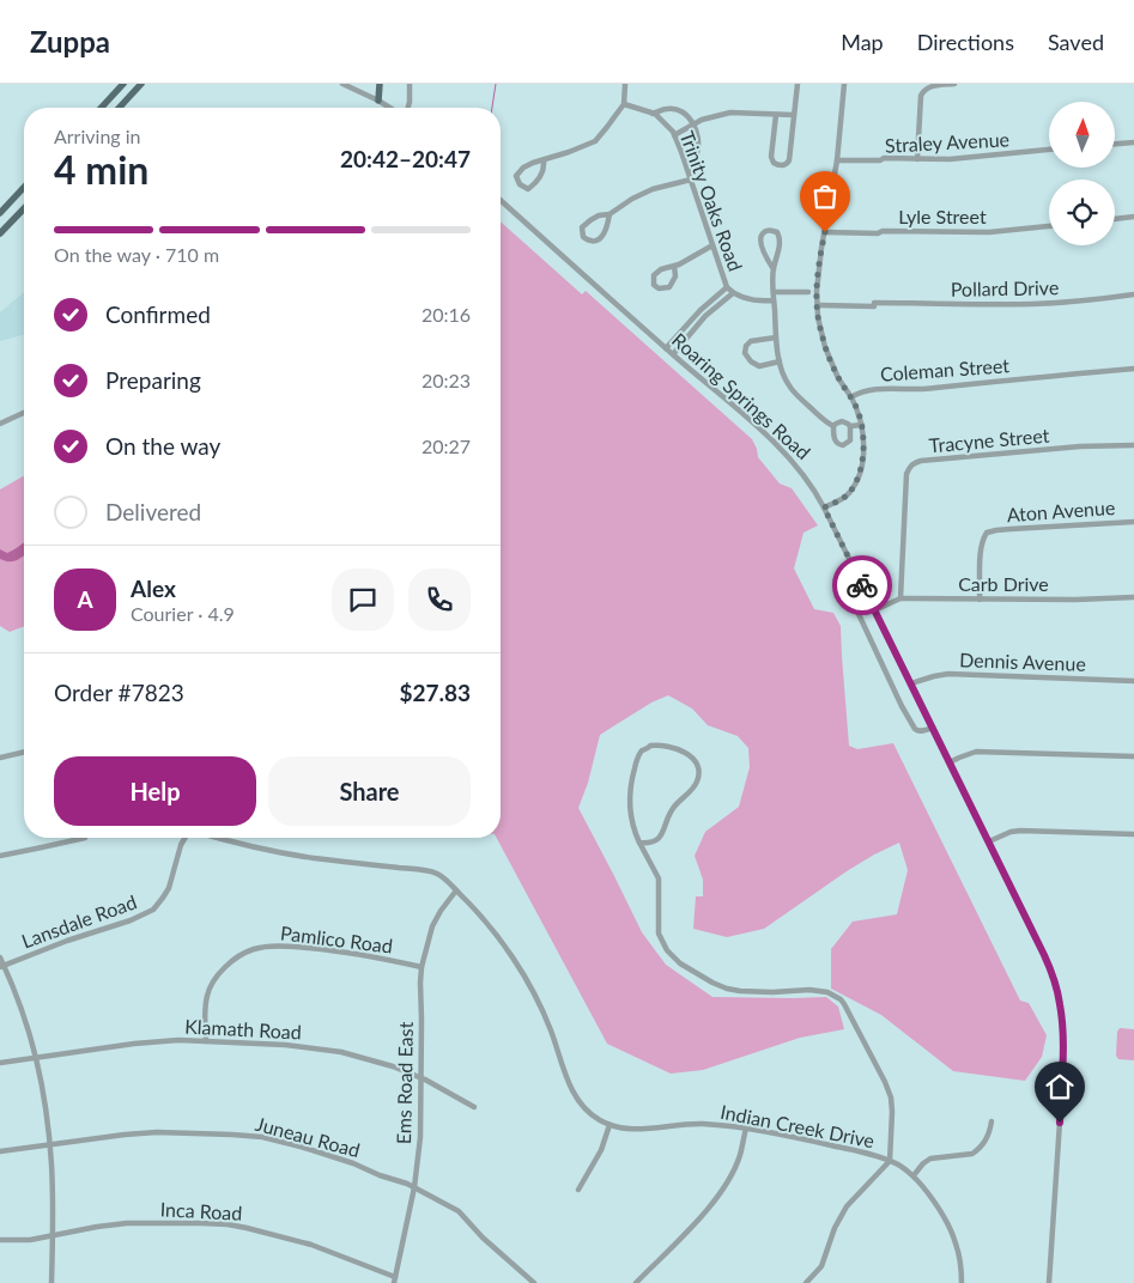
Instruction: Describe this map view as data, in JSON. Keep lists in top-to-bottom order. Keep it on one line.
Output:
{"streets":{"street":["Straley Avenue","Trinity Oaks Road","Lyle Street","Pollard Drive","Coleman Street","Roaring Springs Road","Tracyne Street","Aton Avenue","Carb Drive","Dennis Avenue","Lansdale Road","Pamlico Road","Klamath Road","Ems Road East","Indian Creek Drive","Juneau Road","Inca Road"]},"crossings":[["Roaring Springs Road","Carb Drive"],["Roaring Springs Road","Dennis Avenue"],["Tracyne Street","Carb Drive"],["Aton Avenue","Carb Drive"],["Pamlico Road","Klamath Road"],["Pamlico Road","Ems Road East"],["Klamath Road","Ems Road East"],["Ems Road East","Indian Creek Drive"],["Ems Road East","Juneau Road"],["Ems Road East","Inca Road"]],"north":"top","page":{"header":"Zuppa","nav":["Map","Directions","Saved"],"heading":["4 min","Arriving in","20:42–20:47"],"panel":["Alex","Courier · 4.9","Order #7823","$27.83"],"bar":"On the way · 710 m","list":[["Confirmed","20:16"],["Preparing","20:23"],["On the way","20:27"],"Delivered"],"round":"A","buttons":["Help","Share"]}}
